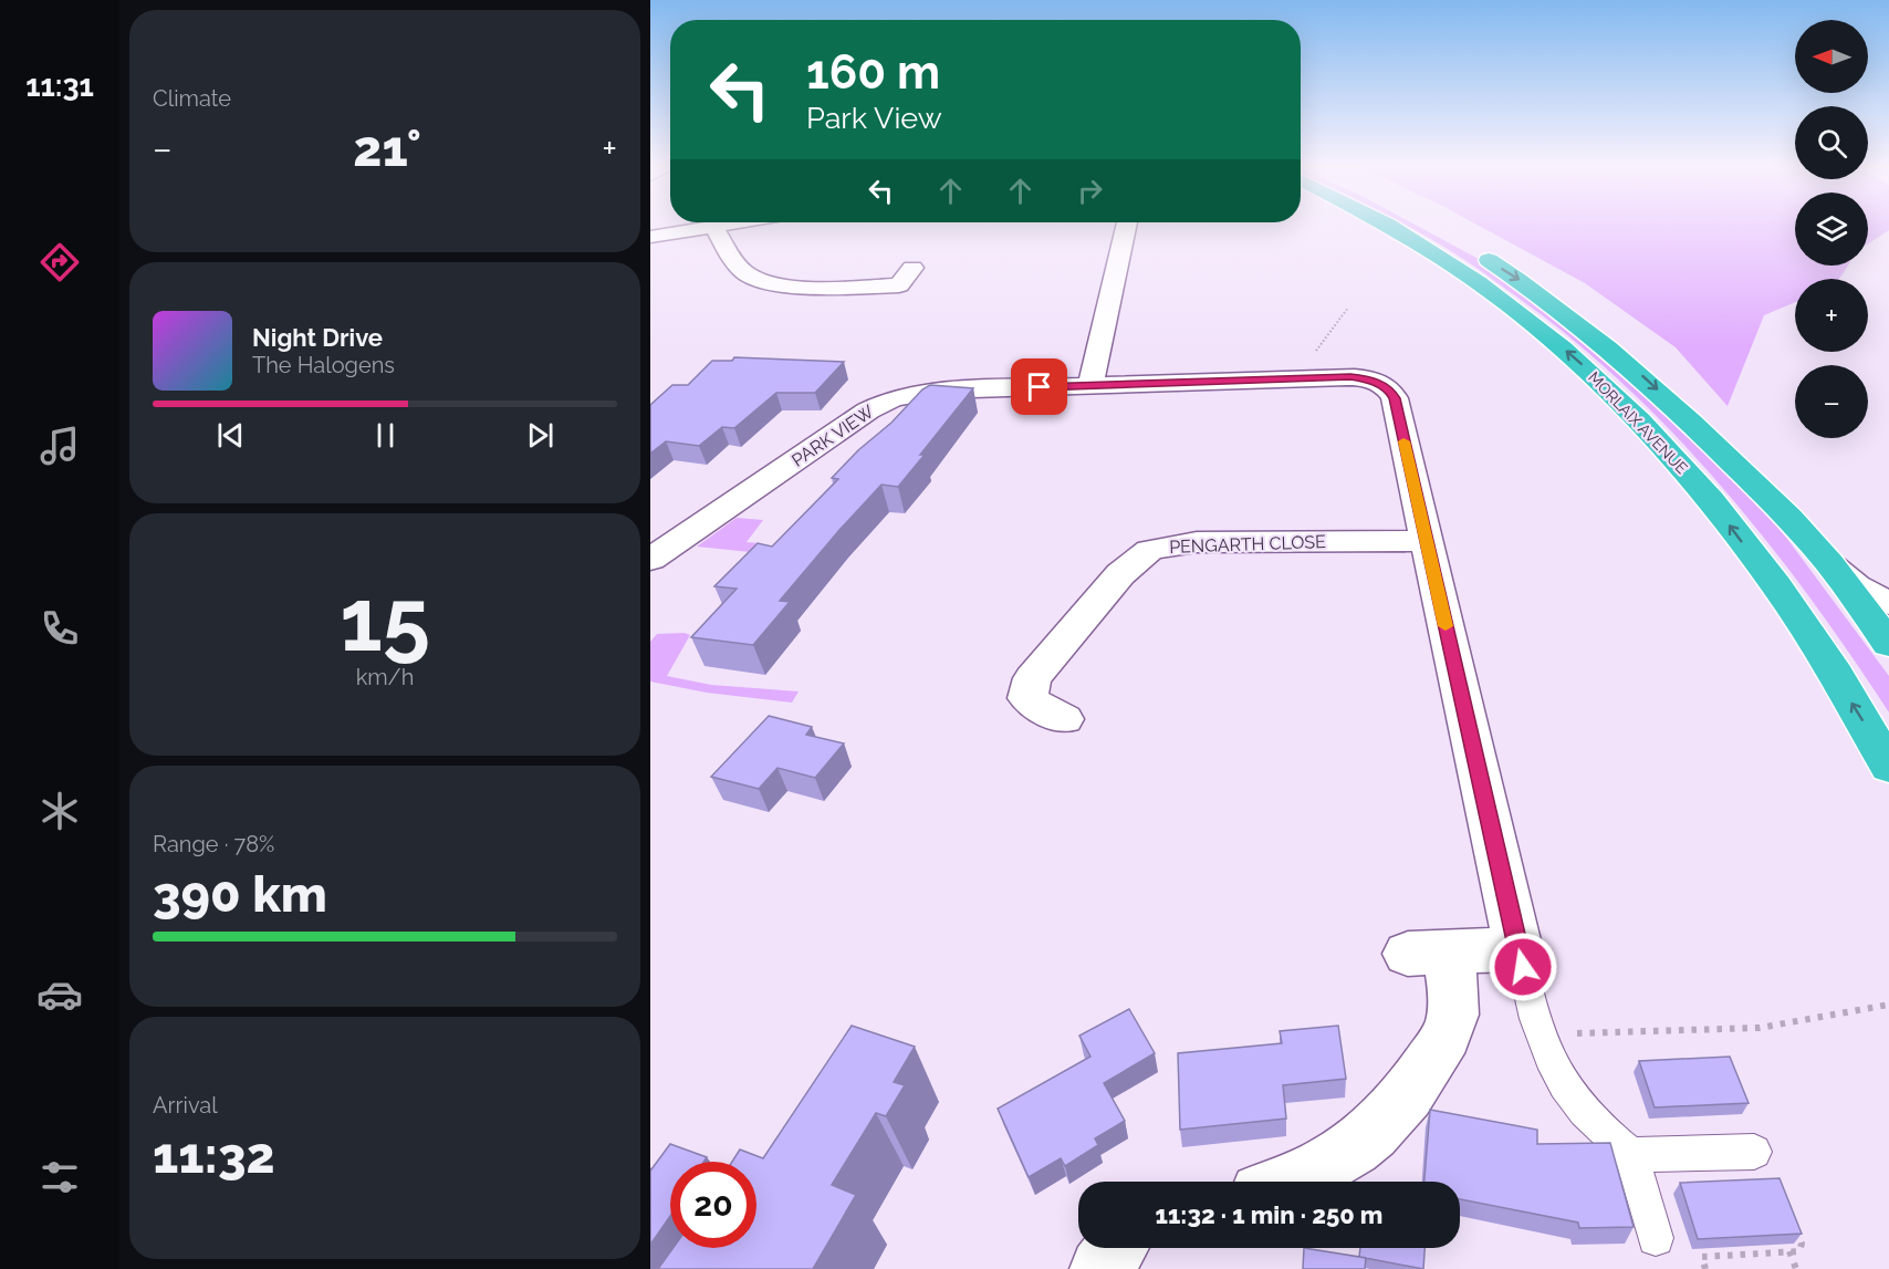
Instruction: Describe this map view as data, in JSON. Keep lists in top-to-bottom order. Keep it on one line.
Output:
{"streets":{"highway":["MORLAIX AVENUE"],"street":["PARK VIEW","PENGARTH CLOSE"]},"crossings":[["PARK VIEW","PENGARTH CLOSE"]],"north":"left","page":{"tabs":"11:31","tile":["Climate",["15","km/h"],["Range · 78%","390 km"],["Arrival","11:32"]],"map_buttons":["+","−"],"turn":["160 m","Park View"],"heat":["−","21°","+"],"song":["Night Drive","The Halogens"],"limit":"20","trip":"11:32 · 1 min · 250 m"}}
